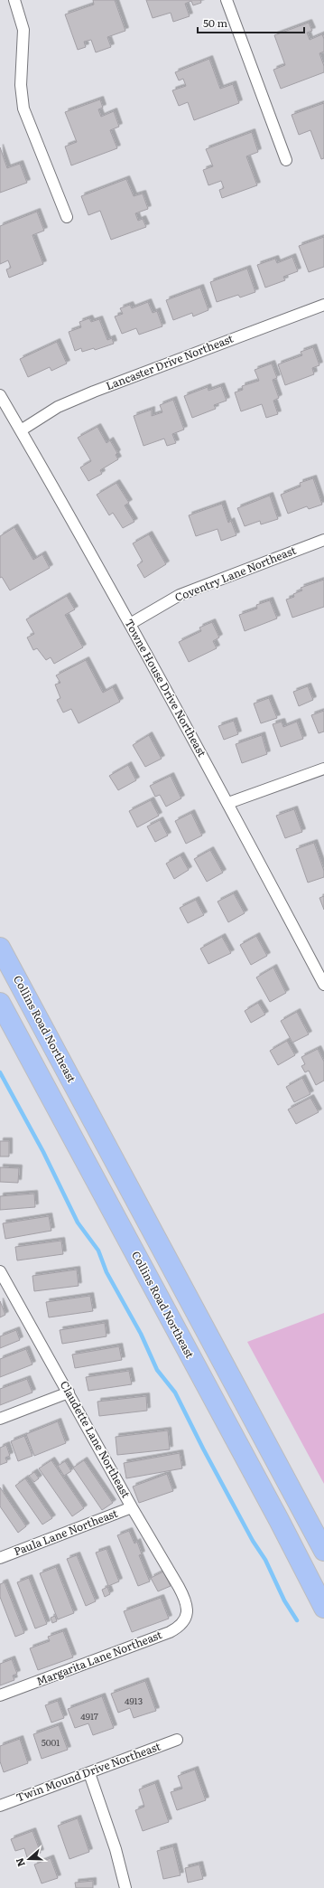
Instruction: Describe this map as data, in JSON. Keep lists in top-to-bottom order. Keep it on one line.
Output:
{"streets":{"highway":["Collins Road Northeast"],"street":["Lancaster Drive Northeast","Coventry Lane Northeast","Towne House Drive Northeast","Claudette Lane Northeast","Paula Lane Northeast","Margarita Lane Northeast","Twin Mound Drive Northeast"]},"crossings":[["Lancaster Drive Northeast","Towne House Drive Northeast"],["Coventry Lane Northeast","Towne House Drive Northeast"],["Claudette Lane Northeast","Paula Lane Northeast"],["Claudette Lane Northeast","Margarita Lane Northeast"]],"house_numbers":["4913","4917","5001"],"scale_bar":"50 m","north":"left"}
